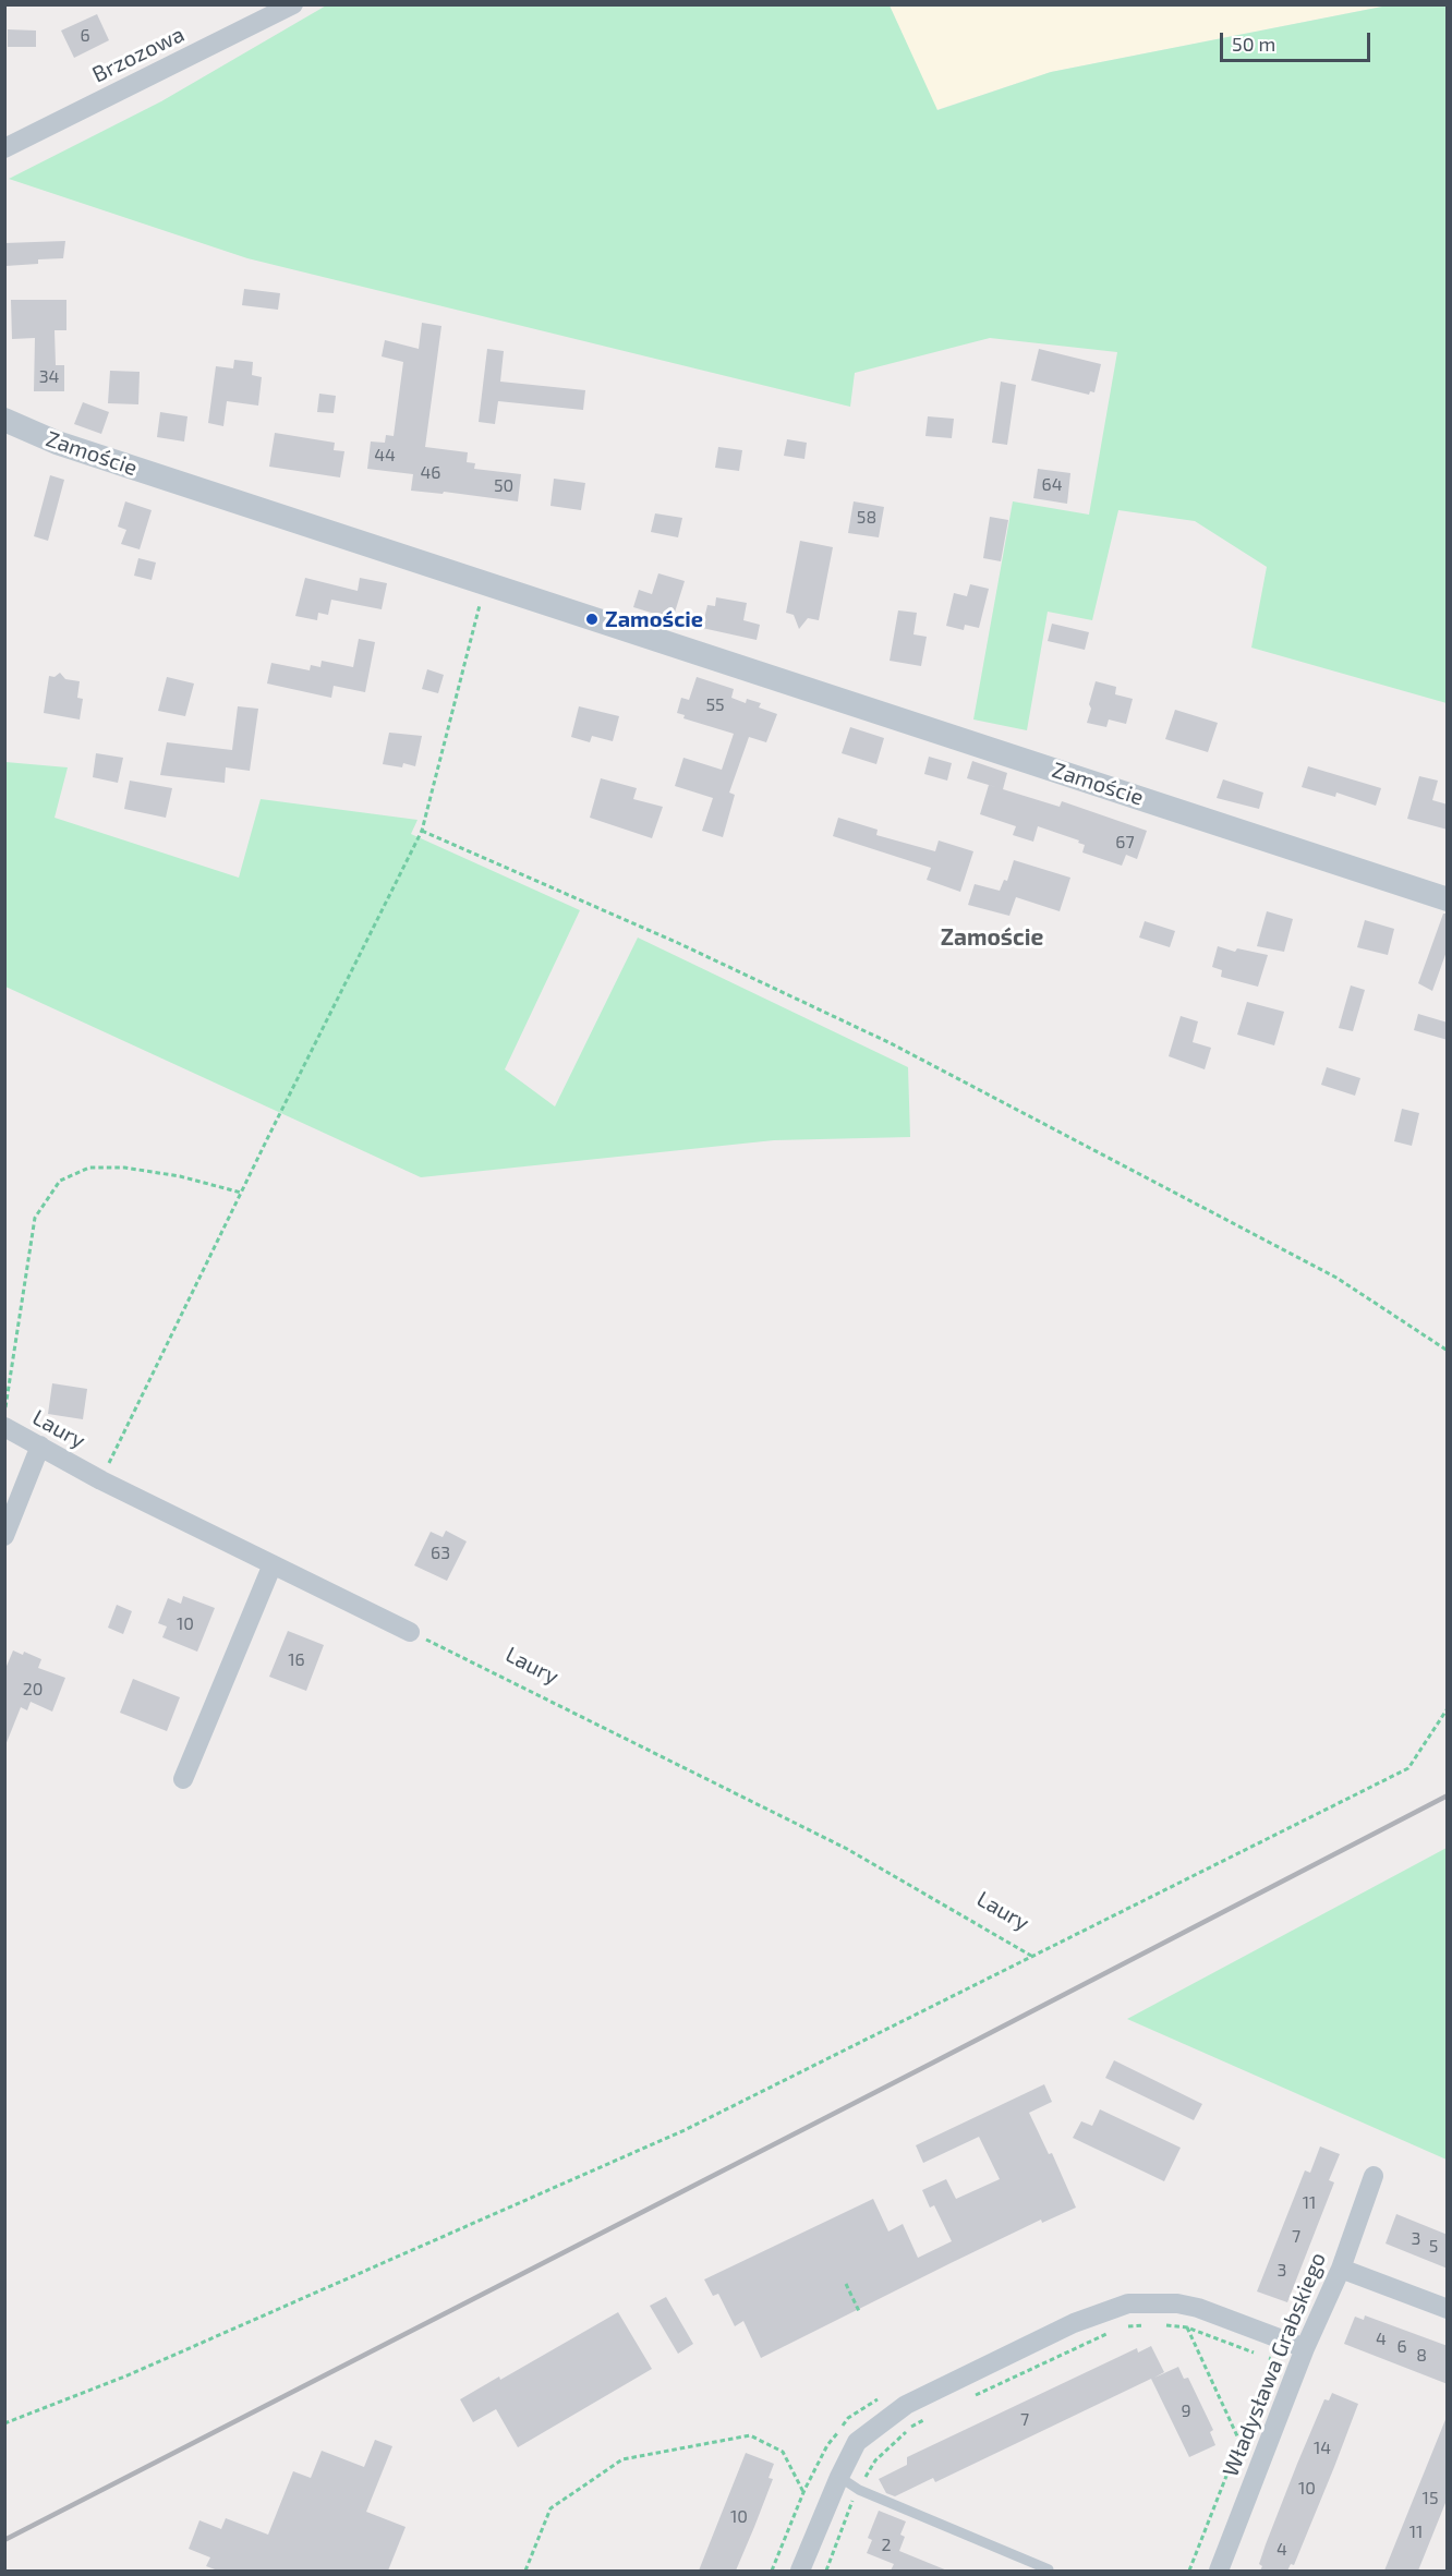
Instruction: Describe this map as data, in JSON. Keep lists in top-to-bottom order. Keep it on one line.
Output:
{"streets":{"street":["Brzozowa","Zamoście","Laury","Władysława Grabskiego"]},"districts":["Zamoście"],"places":["Zamoście"],"house_numbers":["6","34","44","46","64","50","58","55","67","63","10","16","20","11","7","3","5","3","4","6","8","9","7","14","10","15","10","11","2","4"],"scale_bar":"50 m"}
